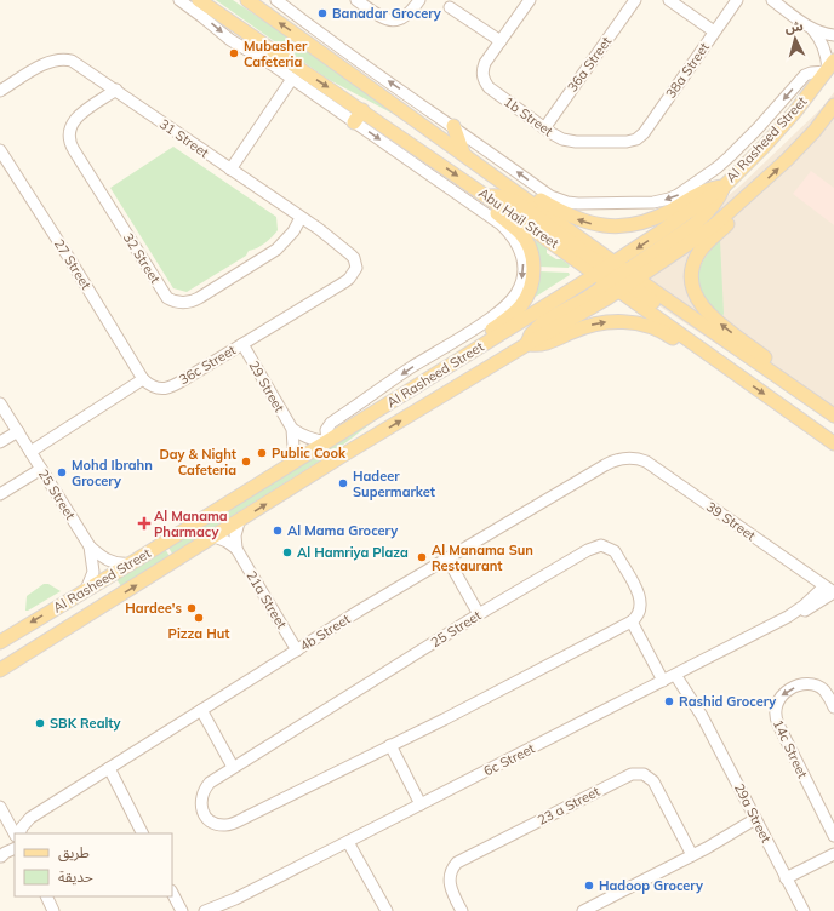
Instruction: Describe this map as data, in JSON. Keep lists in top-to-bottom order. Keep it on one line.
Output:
{"streets":{"main road":["Al Rasheed Street","Abu Hail Street"],"street":["36a Street","38a Street","1b Street","31 Street","32 Street","27 Street","36c Street","29 Street","25 Street","39 Street","21a Street","4b Street","14c Street","6c Street","23 a Street","29a Street"]},"crossings":[["36a Street","1b Street"],["38a Street","1b Street"],["31 Street","32 Street"],["31 Street","36c Street"],["Al Rasheed Street","Abu Hail Street"],["Al Rasheed Street","29 Street"],["Al Rasheed Street","25 Street"],["Al Rasheed Street","21a Street"],["27 Street","36c Street"],["36c Street","29 Street"],["39 Street","4b Street"],["39 Street","6c Street"],["21a Street","4b Street"],["6c Street","29a Street"]],"places":{"other":["Banadar Grocery","Mubasher Cafeteria","Public Cook","Day & Night Cafeteria","Mohd Ibrahn Grocery","Hadeer Supermarket","Al Mama Grocery","Al Hamriya Plaza","Al Manama Sun Restaurant","Hardee's","Pizza Hut","Rashid Grocery","SBK Realty","Hadoop Grocery"],"health":["Al Manama Pharmacy"]},"legend":["طريق","حديقة"],"north":"top"}
